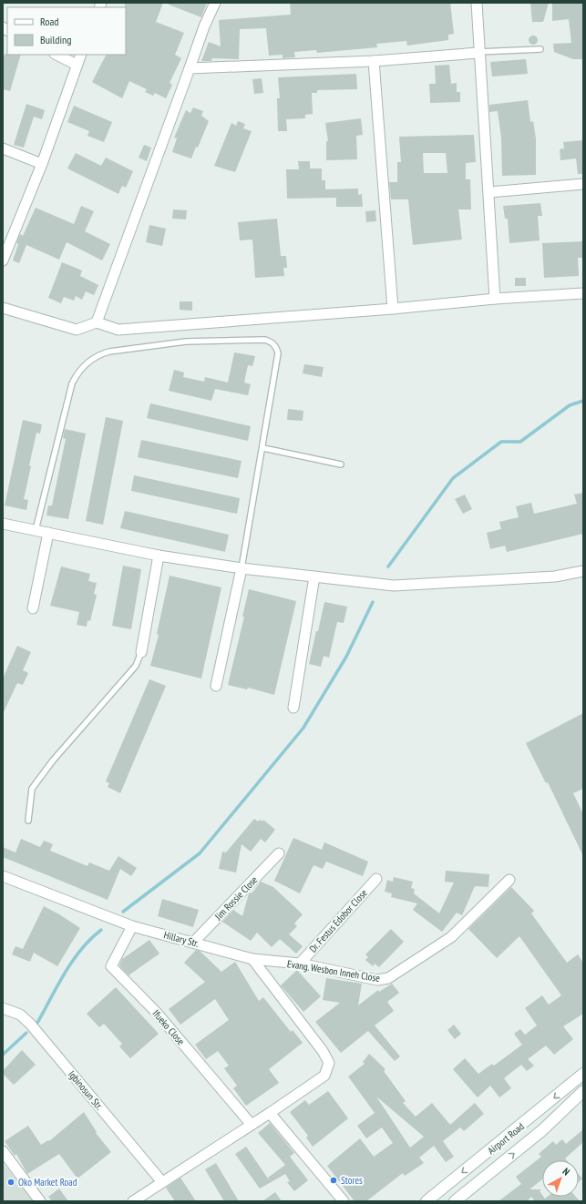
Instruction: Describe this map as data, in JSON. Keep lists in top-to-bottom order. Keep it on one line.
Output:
{"streets":{"main road":["Airport Road"],"street":["Jim Rossie Close","Dr. Festus Edobor Close","Hillary Str.","Evang. Wesbon Inneh Close","Ifueko Close","Igbinosun Str."]},"crossings":[["Jim Rossie Close","Hillary Str."],["Dr. Festus Edobor Close","Evang. Wesbon Inneh Close"],["Hillary Str.","Evang. Wesbon Inneh Close"],["Hillary Str.","Ifueko Close"]],"places":["Stores","Oko Market Road"],"legend":["Road","Building"],"north":"top right"}
